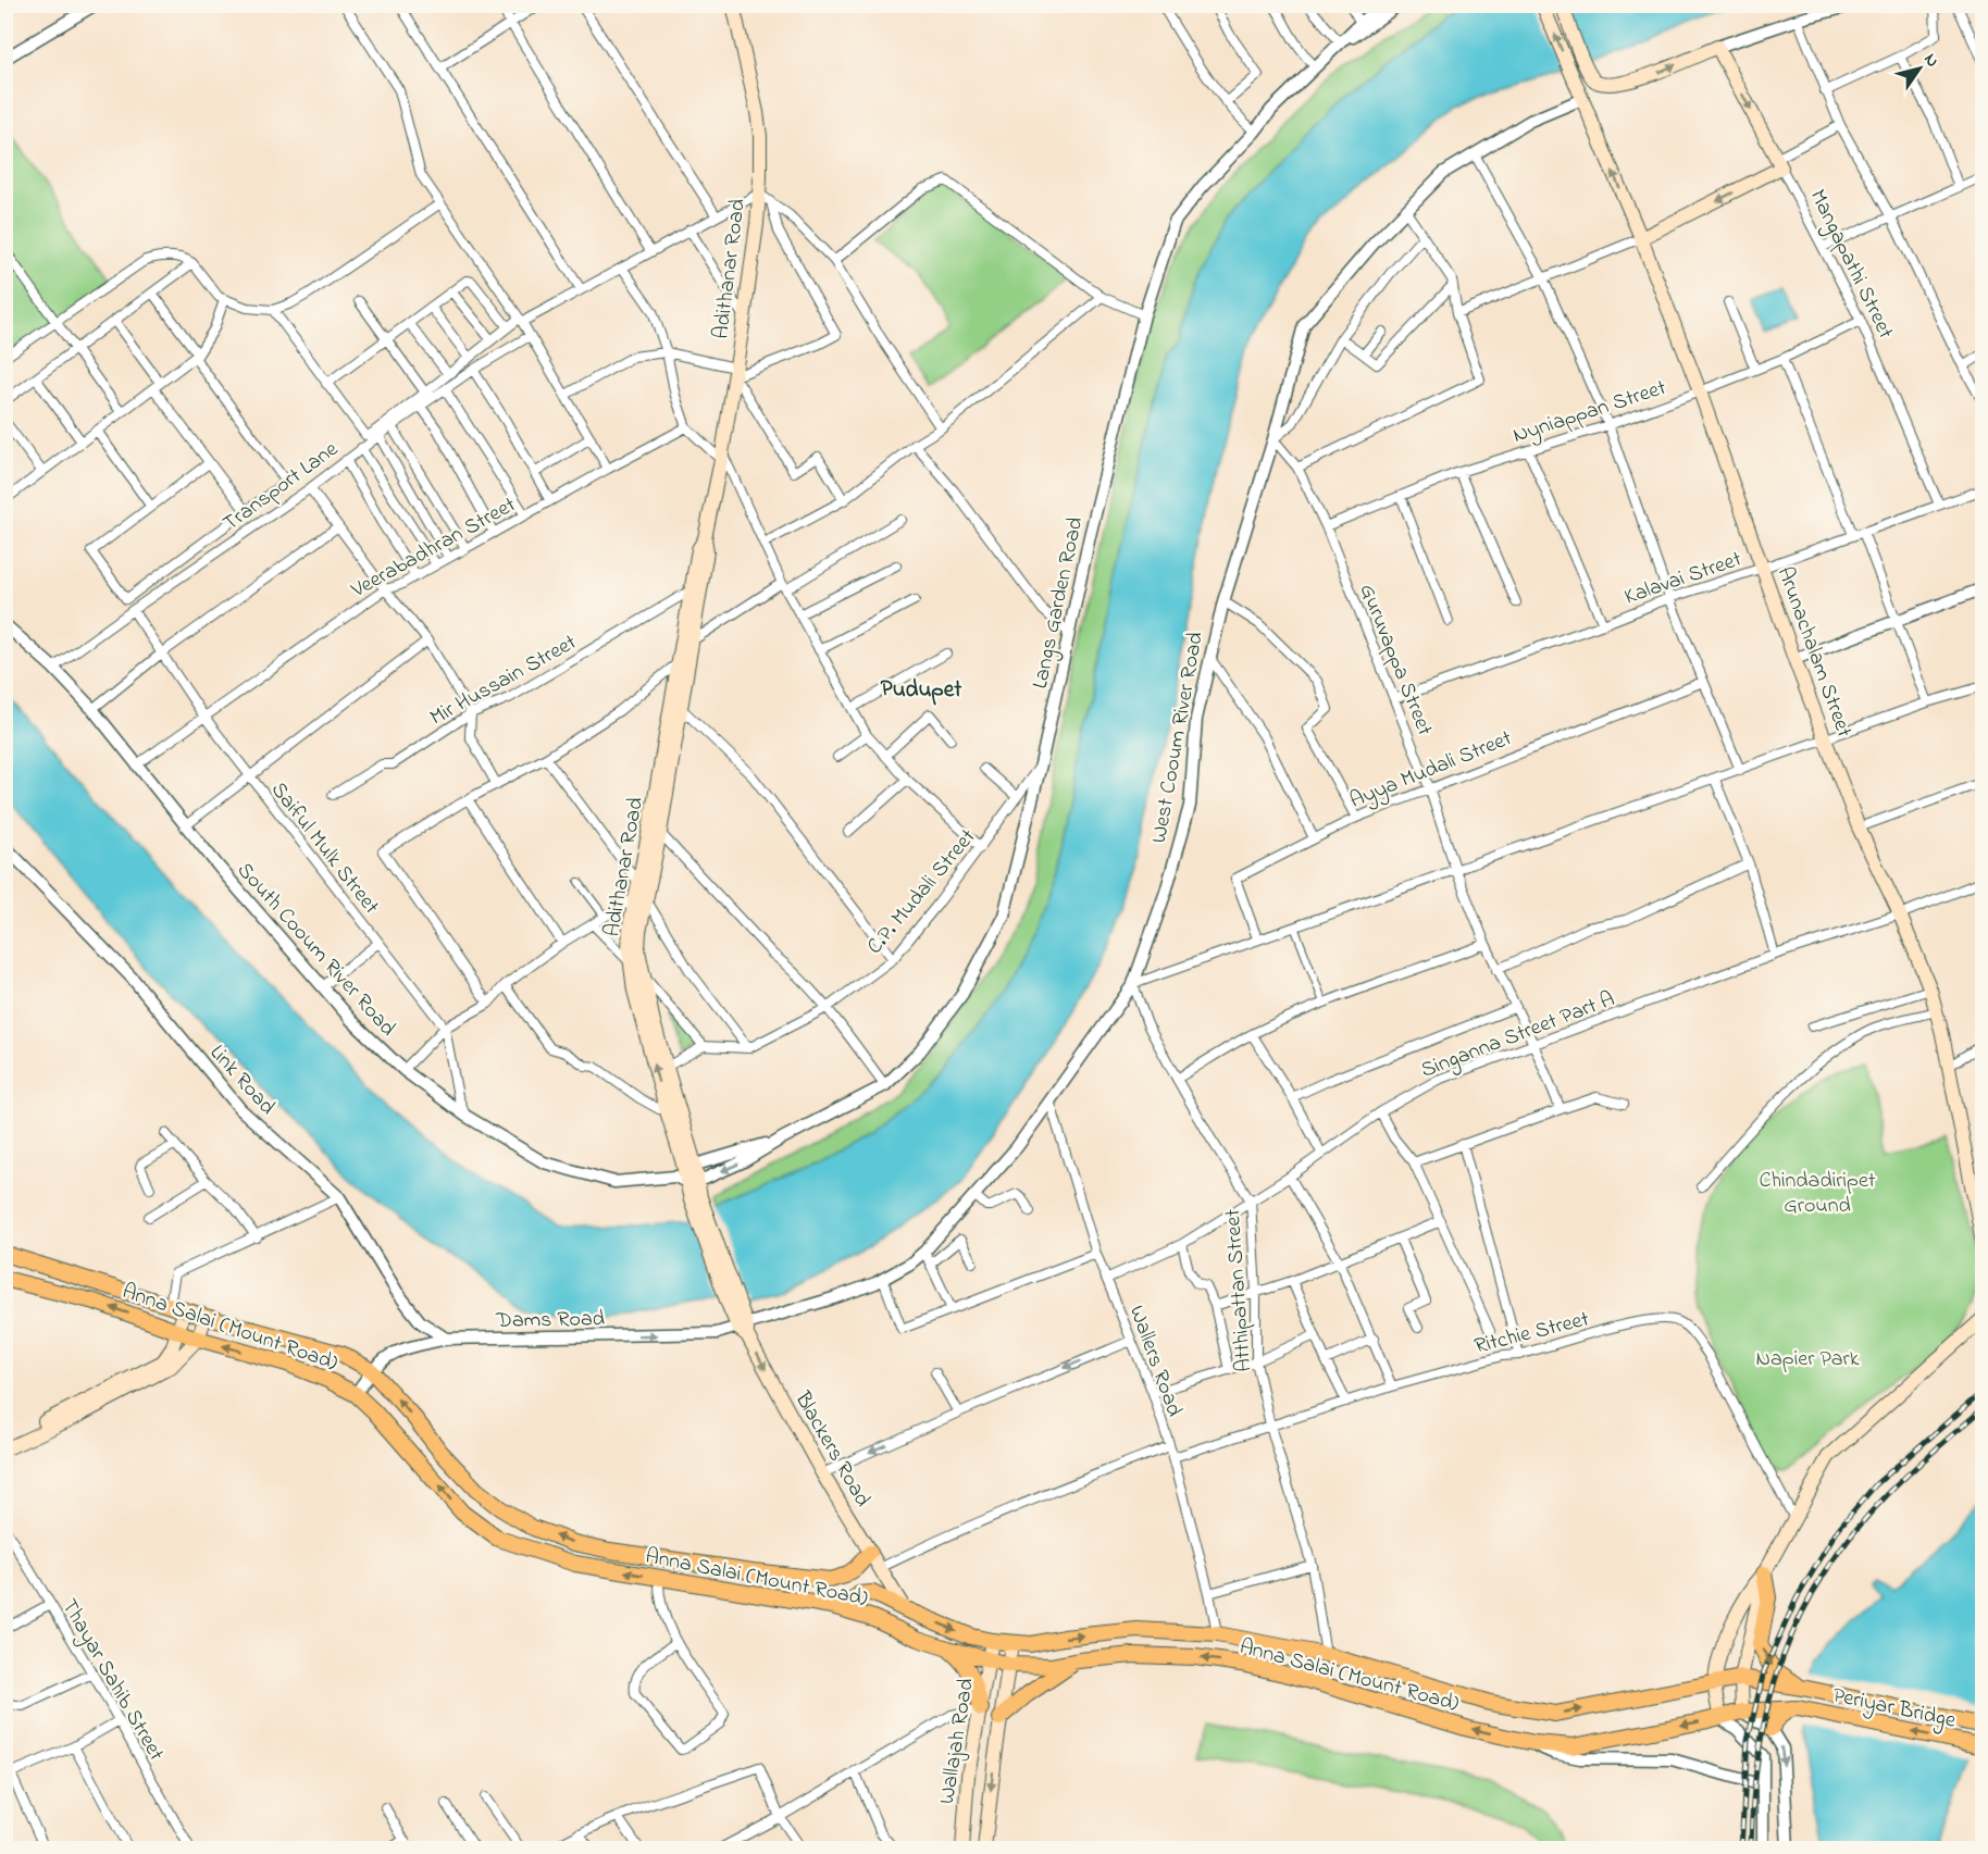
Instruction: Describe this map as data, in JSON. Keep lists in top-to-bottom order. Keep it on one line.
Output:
{"streets":{"main road":["Mangapathi Street","Adithanar Road","Arunachalam Street","Anna Salai (Mount Road)","Blackers Road","Periyar Bridge","Wallajah Road"],"street":["Nyniappan Street","Transport Lane","Veerabadhran Street","Kalavai Street","Langs Garden Road","Guruvappa Street","Mir Hussain Street","West Cooum River Road","Ayya Mudali Street","Saiful Mulk Street","C.P. Mudali Street","South Cooum River Road","Singanna Street Part A","Link Road","Atthipattan Street","Dams Road","Ritchie Street","Wallers Road","Thayar Sahib Street"]},"crossings":[["Mangapathi Street","Nyniappan Street"],["Mangapathi Street","Kalavai Street"],["Adithanar Road","Langs Garden Road"],["Adithanar Road","Mir Hussain Street"],["Adithanar Road","South Cooum River Road"],["Adithanar Road","Blackers Road"],["Nyniappan Street","Arunachalam Street"],["Nyniappan Street","Guruvappa Street"],["Transport Lane","Saiful Mulk Street"],["Transport Lane","South Cooum River Road"],["Veerabadhran Street","Saiful Mulk Street"],["Veerabadhran Street","South Cooum River Road"],["Kalavai Street","Arunachalam Street"],["Kalavai Street","Guruvappa Street"],["Langs Garden Road","C.P. Mudali Street"],["Langs Garden Road","South Cooum River Road"],["Arunachalam Street","West Cooum River Road"],["Arunachalam Street","Singanna Street Part A"],["Guruvappa Street","West Cooum River Road"],["Guruvappa Street","Ayya Mudali Street"],["Guruvappa Street","Singanna Street Part A"],["West Cooum River Road","Atthipattan Street"],["West Cooum River Road","Dams Road"],["West Cooum River Road","Wallers Road"],["West Cooum River Road","Blackers Road"],["Saiful Mulk Street","South Cooum River Road"],["Singanna Street Part A","Atthipattan Street"],["Singanna Street Part A","Wallers Road"],["Link Road","Dams Road"],["Atthipattan Street","Anna Salai (Mount Road)"],["Atthipattan Street","Ritchie Street"],["Dams Road","Anna Salai (Mount Road)"],["Dams Road","Blackers Road"],["Anna Salai (Mount Road)","Wallers Road"],["Anna Salai (Mount Road)","Blackers Road"],["Anna Salai (Mount Road)","Periyar Bridge"],["Anna Salai (Mount Road)","Wallajah Road"],["Ritchie Street","Wallers Road"]],"one_way":["Dams Road","Blackers Road"],"districts":["Pudupet"],"parks":["Chindadiripet Ground","Napier Park"],"north":"top right"}
